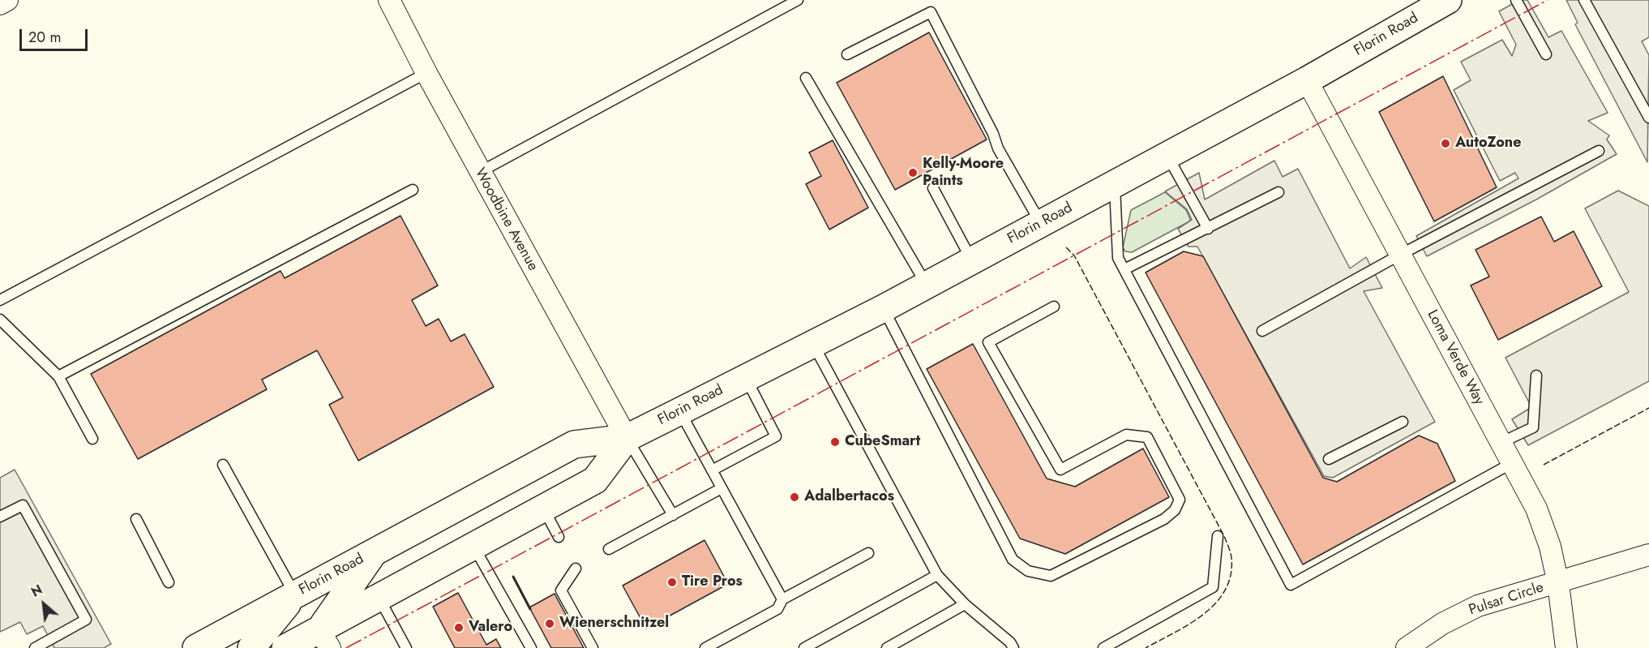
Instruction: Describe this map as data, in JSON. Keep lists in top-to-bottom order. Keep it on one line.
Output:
{"streets":{"main road":["Florin Road"],"street":["Woodbine Avenue","Loma Verde Way","Pulsar Circle"]},"crossings":[["Florin Road","Woodbine Avenue"],["Florin Road","Loma Verde Way"],["Loma Verde Way","Pulsar Circle"]],"places":["AutoZone","Kelly-Moore Paints","CubeSmart","Adalbertacos","Tire Pros","Wienerschnitzel","Valero"],"scale_bar":"20 m","north":"top left"}
